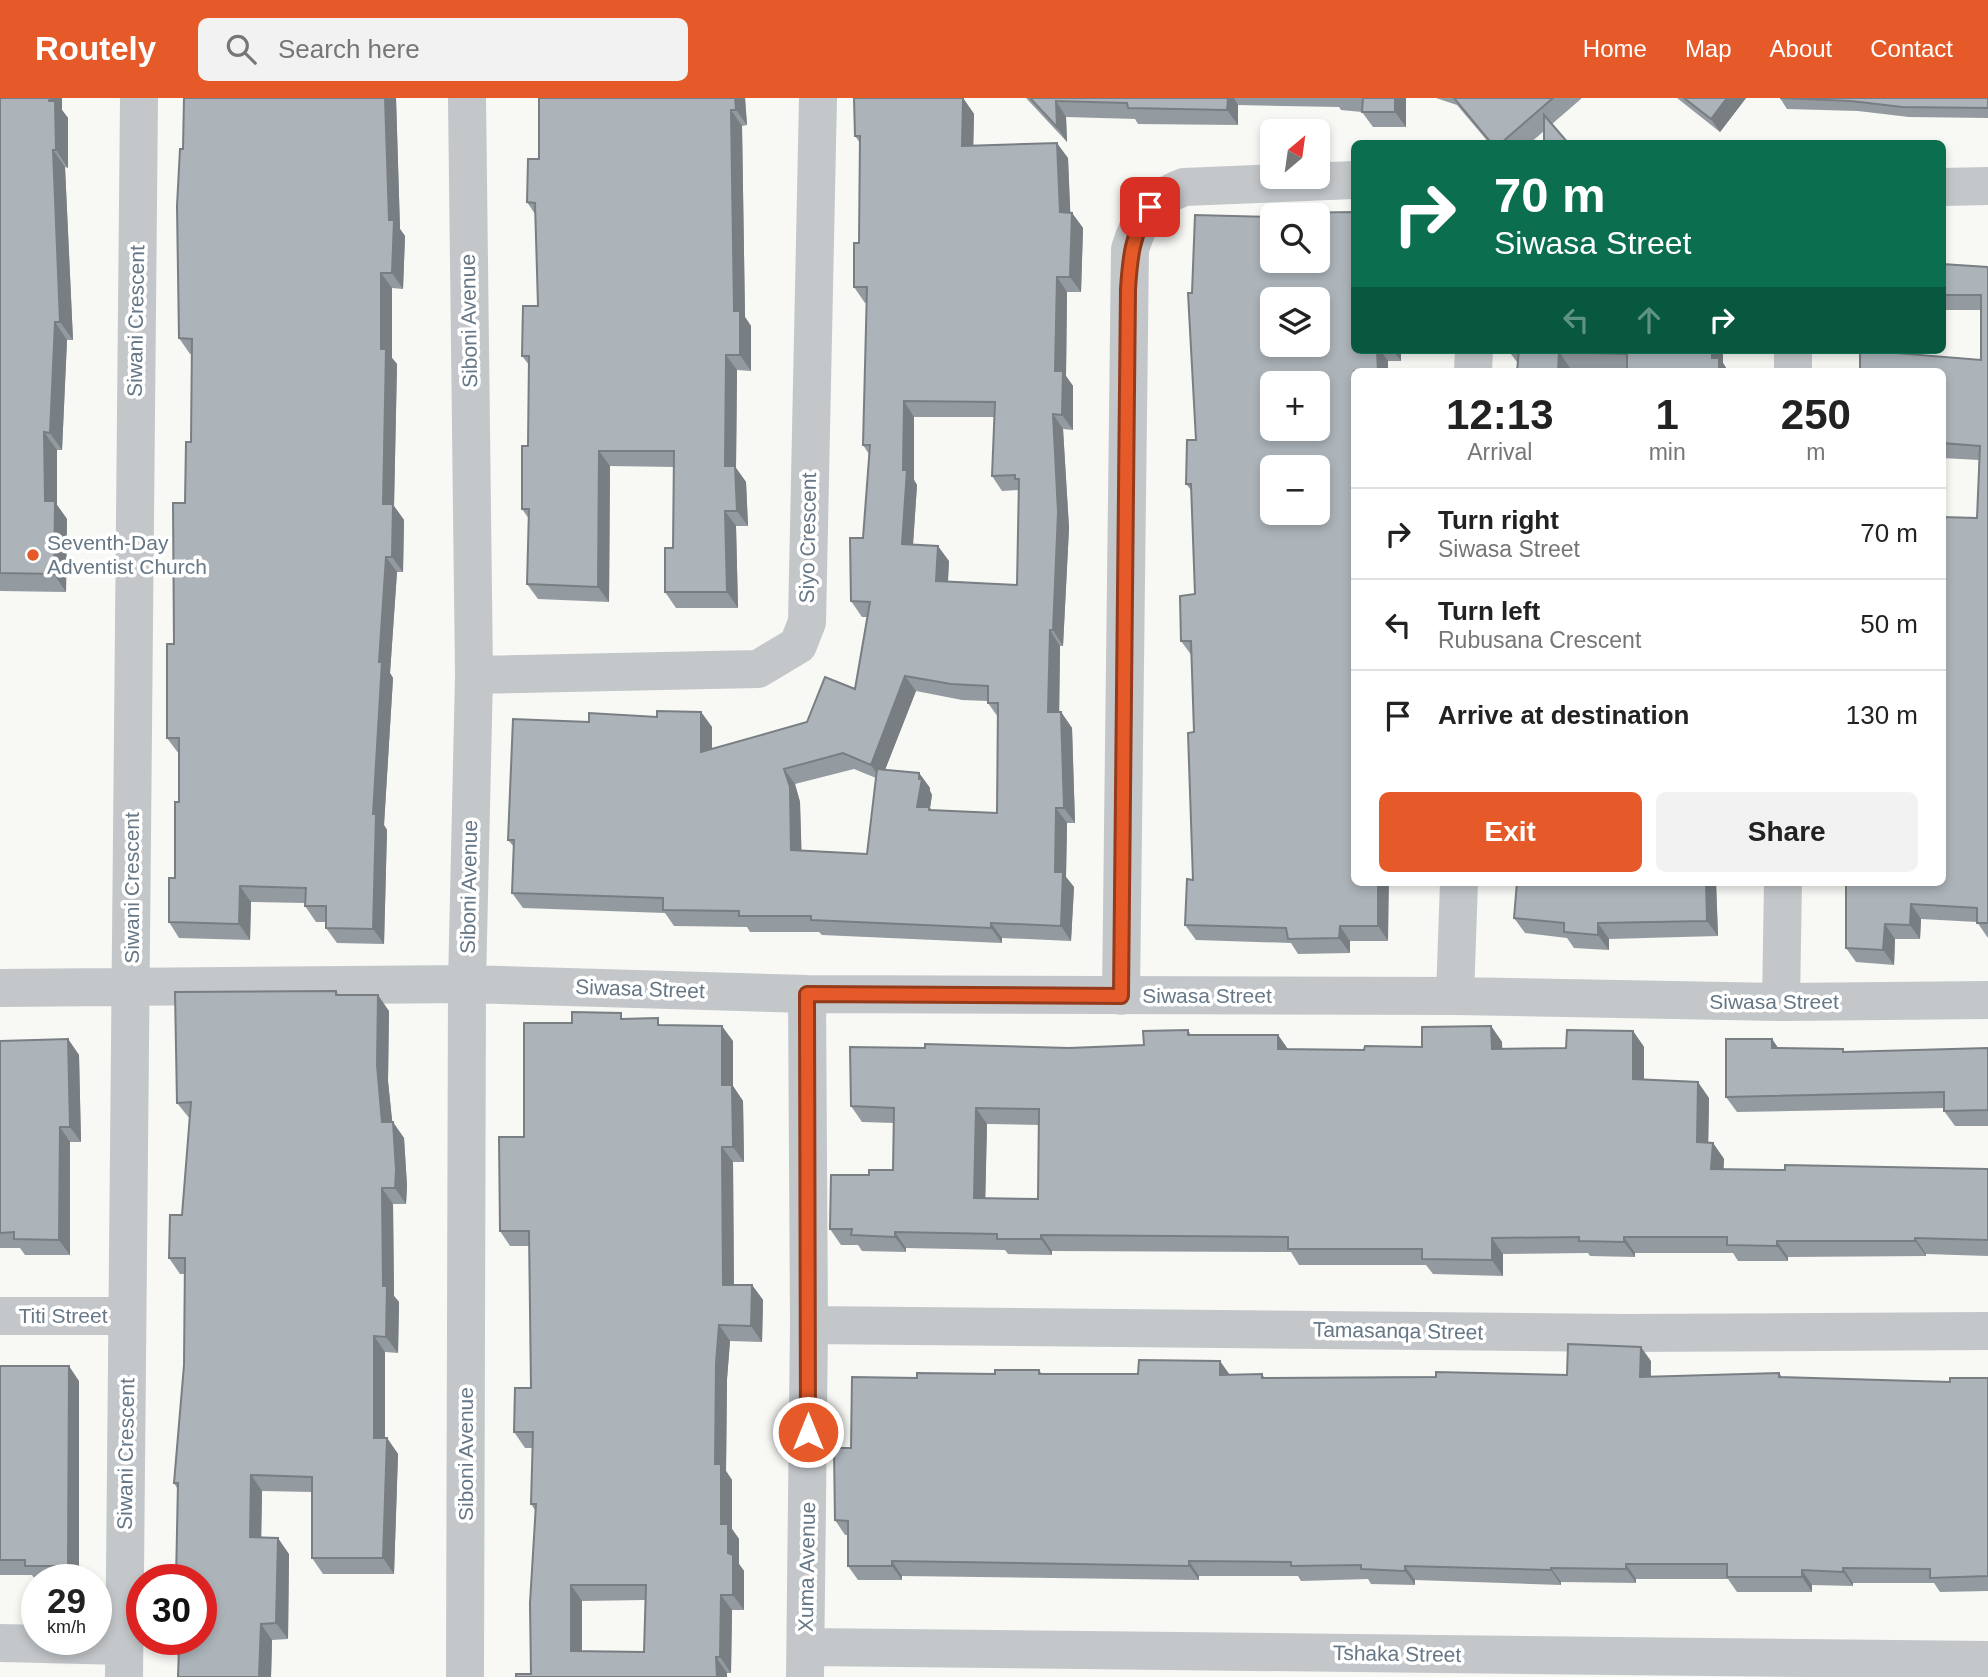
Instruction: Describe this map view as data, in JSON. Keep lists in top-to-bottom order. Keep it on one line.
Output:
{"streets":{"street":["Siwani Crescent","Siboni Avenue","Siyo Crescent","Siwasa Street","Titi Street","Tamasanqa Street","Xuma Avenue","Tshaka Street"]},"crossings":[["Siwani Crescent","Siwasa Street"],["Siwani Crescent","Titi Street"],["Siboni Avenue","Siyo Crescent"],["Siboni Avenue","Siwasa Street"],["Siwasa Street","Xuma Avenue"],["Tamasanqa Street","Xuma Avenue"],["Xuma Avenue","Tshaka Street"]],"places":["Seventh-Day Adventist Church"],"north":"top right","page":{"header":"Routely","search":"Search here","nav":["Home","Map","About","Contact"],"map_buttons":["+","−"],"turn":["70 m","Siwasa Street"],"eta":["12:13","Arrival","1","min","250","m"],"list":[{"name":"Turn right","note":"Siwasa Street","value":"70 m"},{"name":"Turn left","note":"Rubusana Crescent","value":"50 m"},{"name":"Arrive at destination","value":"130 m"}],"buttons":["Exit","Share"],"speed":"29 km/h","limit":"30"}}
